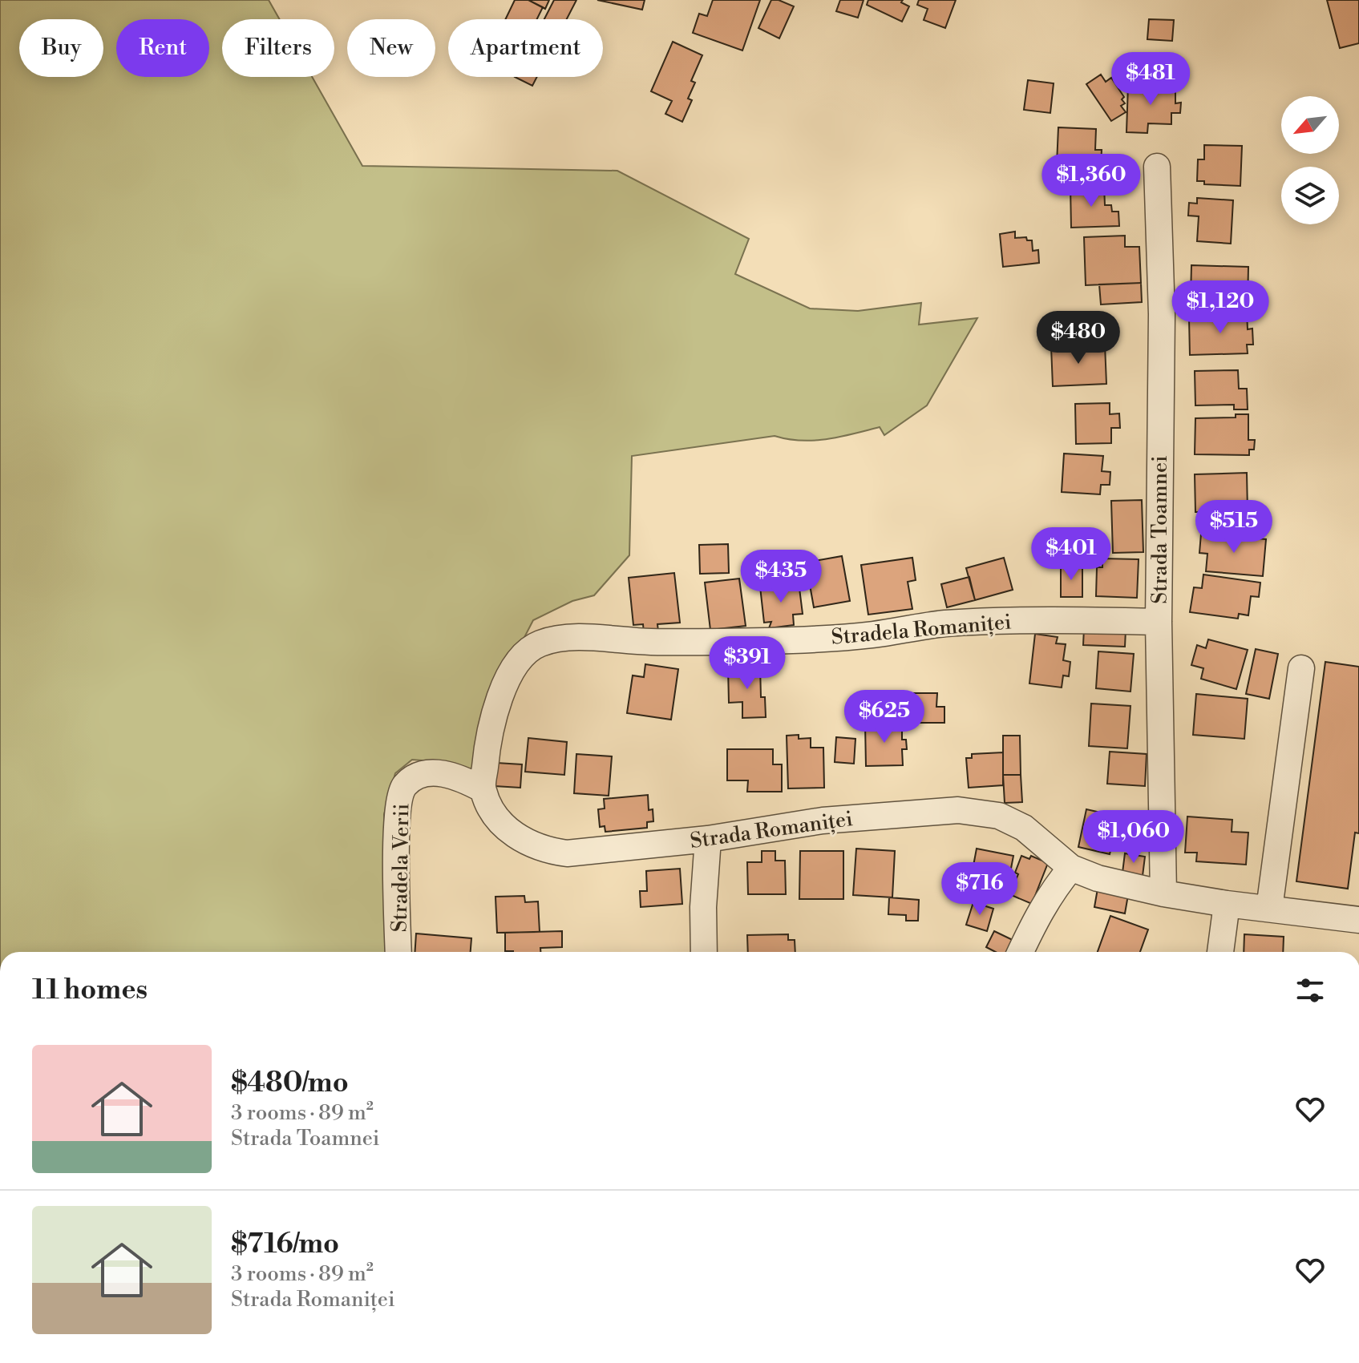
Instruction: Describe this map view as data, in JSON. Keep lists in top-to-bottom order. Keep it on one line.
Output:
{"streets":{"street":["Strada Toamnei","Stradela Romaniței","Strada Romaniței","Stradela Verii"]},"crossings":[["Strada Toamnei","Stradela Romaniței"],["Strada Toamnei","Strada Romaniței"],["Stradela Romaniței","Strada Romaniței"],["Stradela Romaniței","Stradela Verii"],["Strada Romaniței","Stradela Verii"]],"north":"bottom left","page":{"chip":["Buy","Rent","Filters","New","Apartment"],"price":["$481","$1,360","$1,120","$480","$515","$401","$435","$391","$625","$1,060","$716"],"heading":"11 homes","list":[{"name":"$480/mo","note":"3 rooms · 89 m² · Strada Toamnei"},{"name":"$716/mo","note":"3 rooms · 89 m² · Strada Romaniței"}]}}
